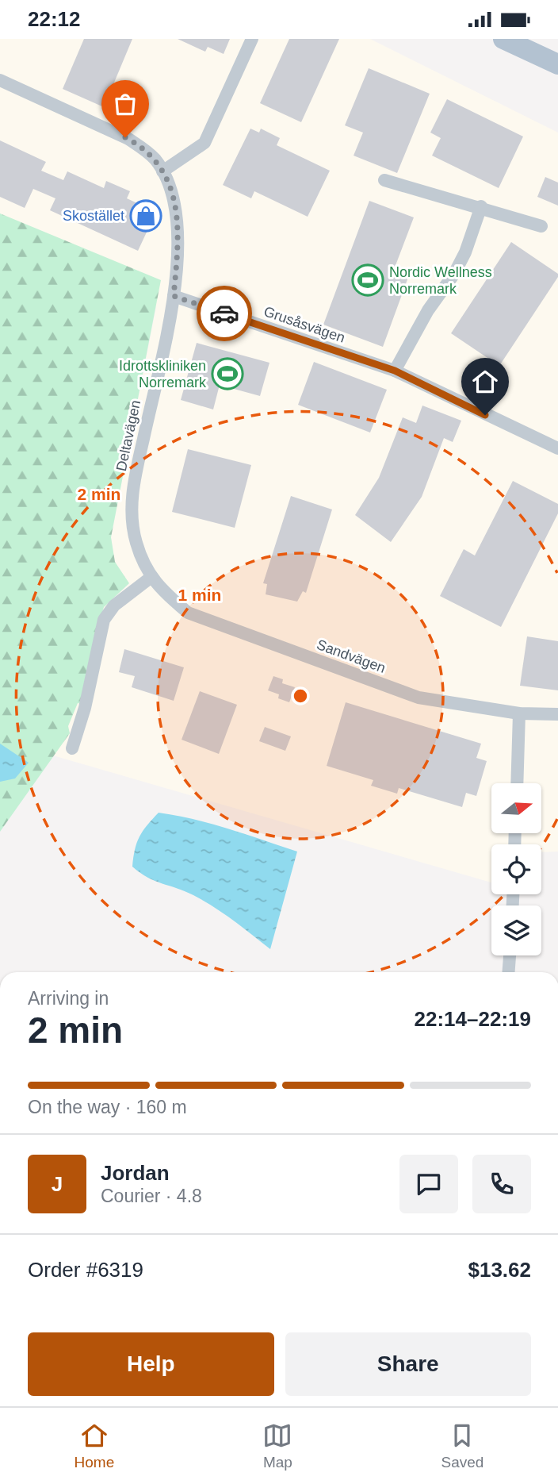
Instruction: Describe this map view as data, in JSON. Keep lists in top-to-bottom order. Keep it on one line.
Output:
{"streets":{"street":["Grusåsvägen","Deltavägen","Sandvägen"]},"crossings":[["Grusåsvägen","Deltavägen"],["Deltavägen","Sandvägen"]],"places":{"shop":["Skostället"],"sports":["Nordic Wellness Norremark","Idrottskliniken Norremark"]},"north":"right","page":{"status":"22:12","heading":["2 min","Arriving in","22:14–22:19"],"panel":["Jordan","Courier · 4.8","Order #6319","$13.62"],"bar":"On the way · 160 m","round":"J","buttons":["Help","Share"],"tabs":["Home","Map","Saved"]},"rings":["2 min","1 min"]}
